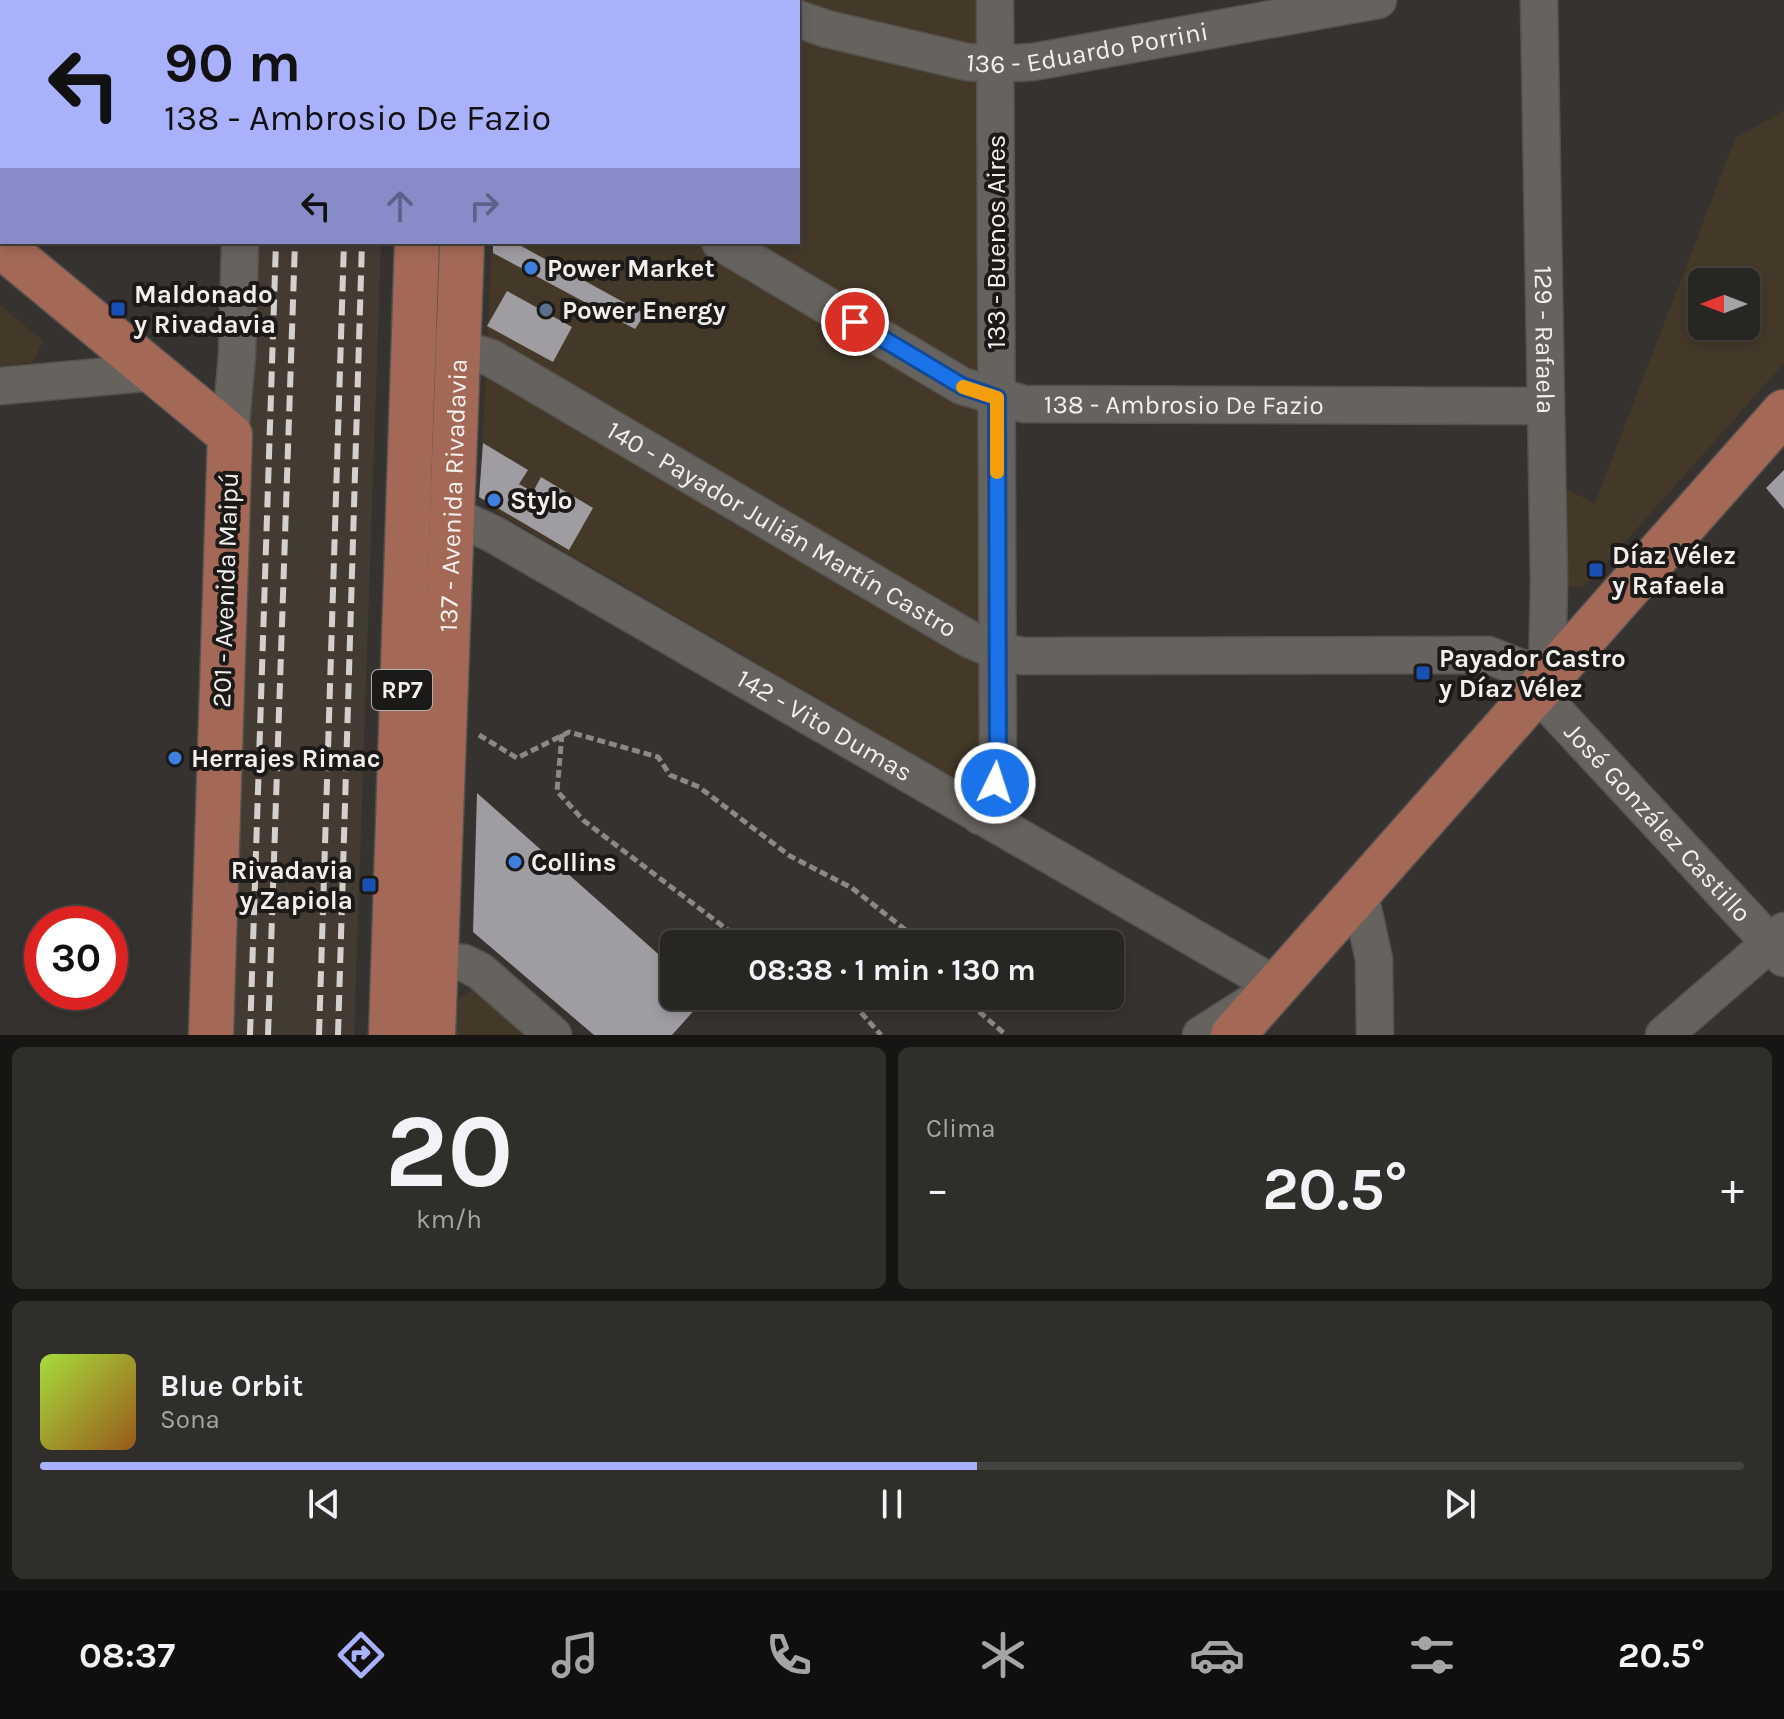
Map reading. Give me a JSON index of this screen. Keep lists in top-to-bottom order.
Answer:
{
  "streets": {
    "main road": ["137 - Avenida Rivadavia", "201 - Avenida Maipú", "RP7"],
    "street": [
      "136 - Eduardo Porrini",
      "133 - Buenos Aires",
      "129 - Rafaela",
      "138 - Ambrosio De Fazio",
      "140 - Payador Julián Martín Castro",
      "142 - Vito Dumas",
      "José González Castillo"
    ]
  },
  "crossings": [
    ["136 - Eduardo Porrini", "133 - Buenos Aires"],
    ["133 - Buenos Aires", "138 - Ambrosio De Fazio"],
    ["133 - Buenos Aires", "140 - Payador Julián Martín Castro"],
    ["133 - Buenos Aires", "142 - Vito Dumas"],
    ["129 - Rafaela", "138 - Ambrosio De Fazio"],
    ["129 - Rafaela", "140 - Payador Julián Martín Castro"],
    ["129 - Rafaela", "José González Castillo"],
    ["137 - Avenida Rivadavia", "140 - Payador Julián Martín Castro"],
    ["137 - Avenida Rivadavia", "142 - Vito Dumas"],
    ["140 - Payador Julián Martín Castro", "José González Castillo"]
  ],
  "places": {
    "other": [
      "Power Market",
      "Power Energy",
      "Stylo",
      "Herrajes Rimac",
      "Collins"
    ],
    "transit": [
      "Maldonado y Rivadavia",
      "Díaz Vélez y Rafaela",
      "Payador Castro y Díaz Vélez",
      "Rivadavia y Zapiola"
    ]
  },
  "north": "left",
  "page": {
    "turn": ["90 m", "138 - Ambrosio De Fazio"],
    "limit": "30",
    "trip": "08:38 · 1 min · 130 m",
    "tile": [
      ["20", "km/h"],
      "Clima"
    ],
    "heat": ["−", "20.5°", "+"],
    "song": ["Blue Orbit", "Sona"],
    "tabs": ["08:37", "20.5°"]
  }
}
